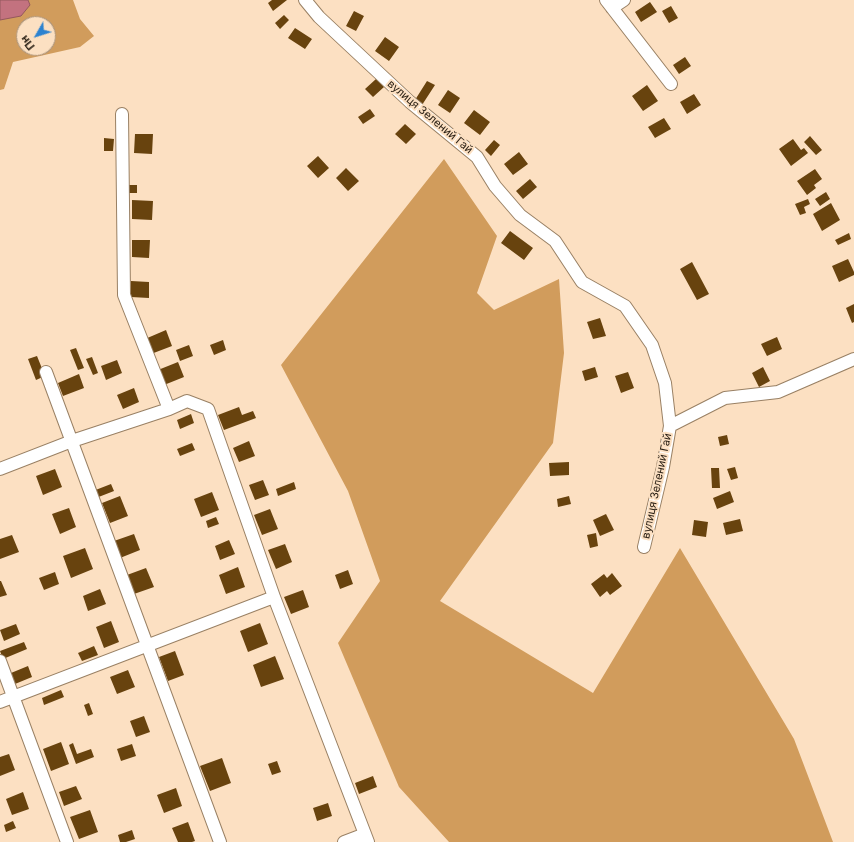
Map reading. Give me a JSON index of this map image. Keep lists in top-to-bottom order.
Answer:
{
  "streets": {
    "street": ["вулиця Зелений Гай"]
  },
  "north": "bottom left"
}
